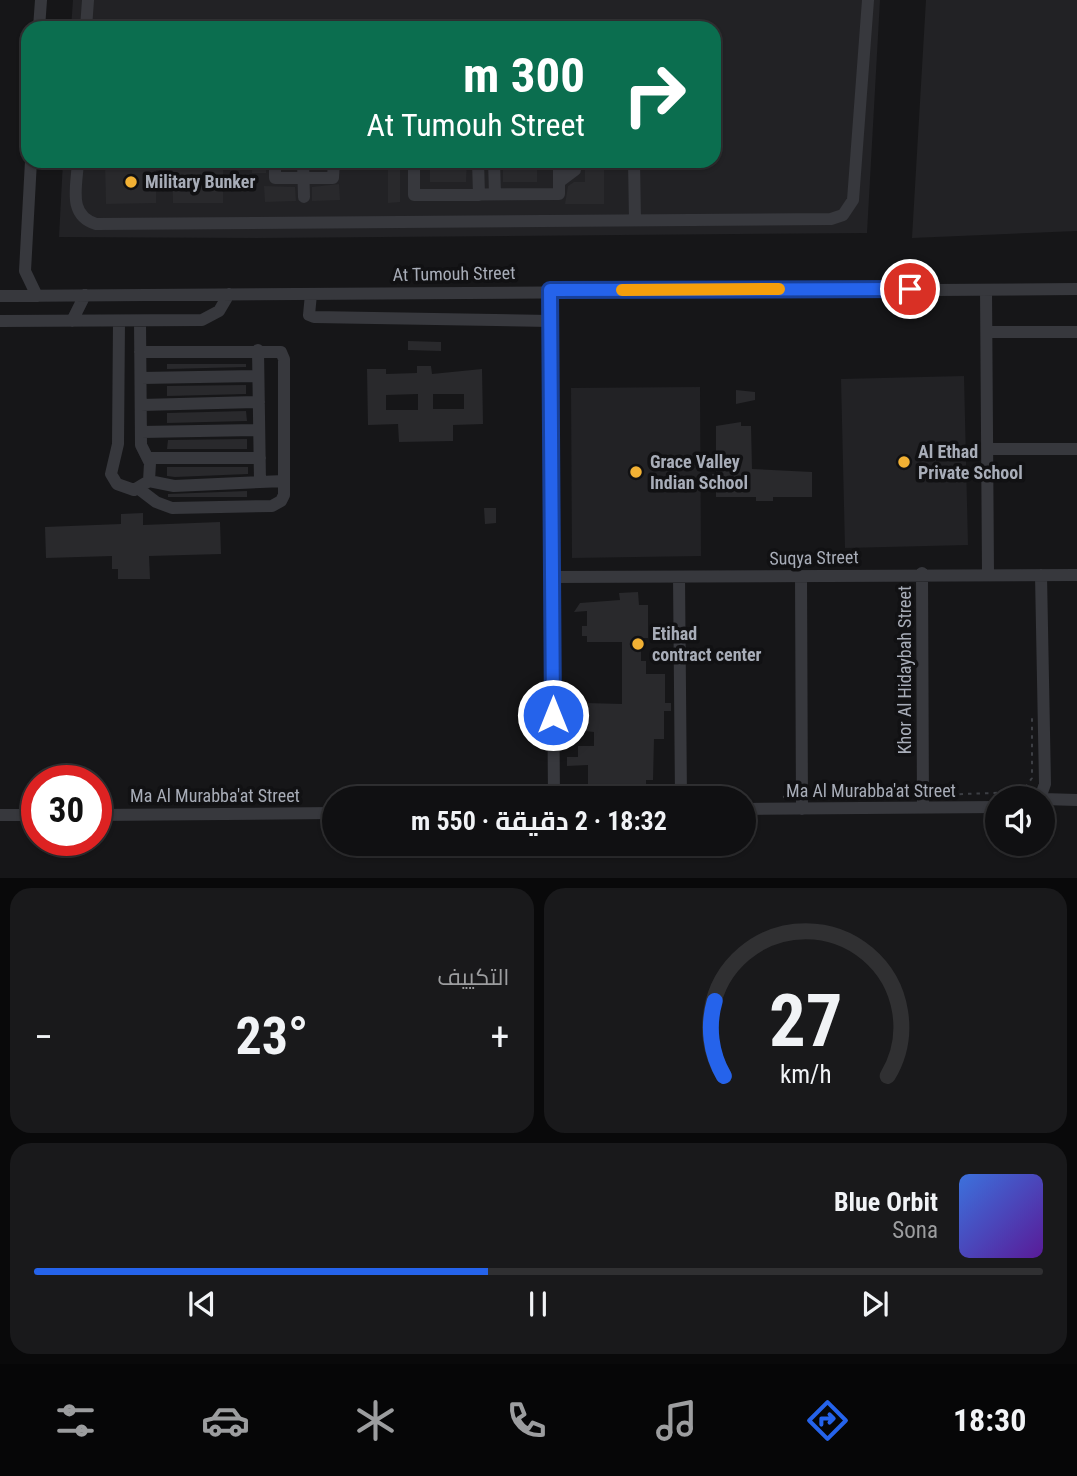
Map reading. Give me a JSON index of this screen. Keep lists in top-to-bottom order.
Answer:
{
  "streets": {
    "street": [
      "At Tumouh Street",
      "Suqya Street",
      "Khor Al Hidaybah Street",
      "Ma Al Murabba'at Street"
    ]
  },
  "crossings": [
    ["Suqya Street", "Khor Al Hidaybah Street"],
    ["Khor Al Hidaybah Street", "Ma Al Murabba'at Street"]
  ],
  "places": [
    "Military Bunker",
    "Al Ethad Private School",
    "Grace Valley Indian School",
    "Etihad contract center"
  ],
  "page": {
    "turn": ["300 m", "At Tumouh Street"],
    "limit": "30",
    "trip": "18:32 · 2 دقيقة · 550 m",
    "tile": "التكييف",
    "heat": ["−", "23°", "+"],
    "song": ["Blue Orbit", "Sona"],
    "tabs": "18:30",
    "gauge": ["27", "km/h"]
  }
}
